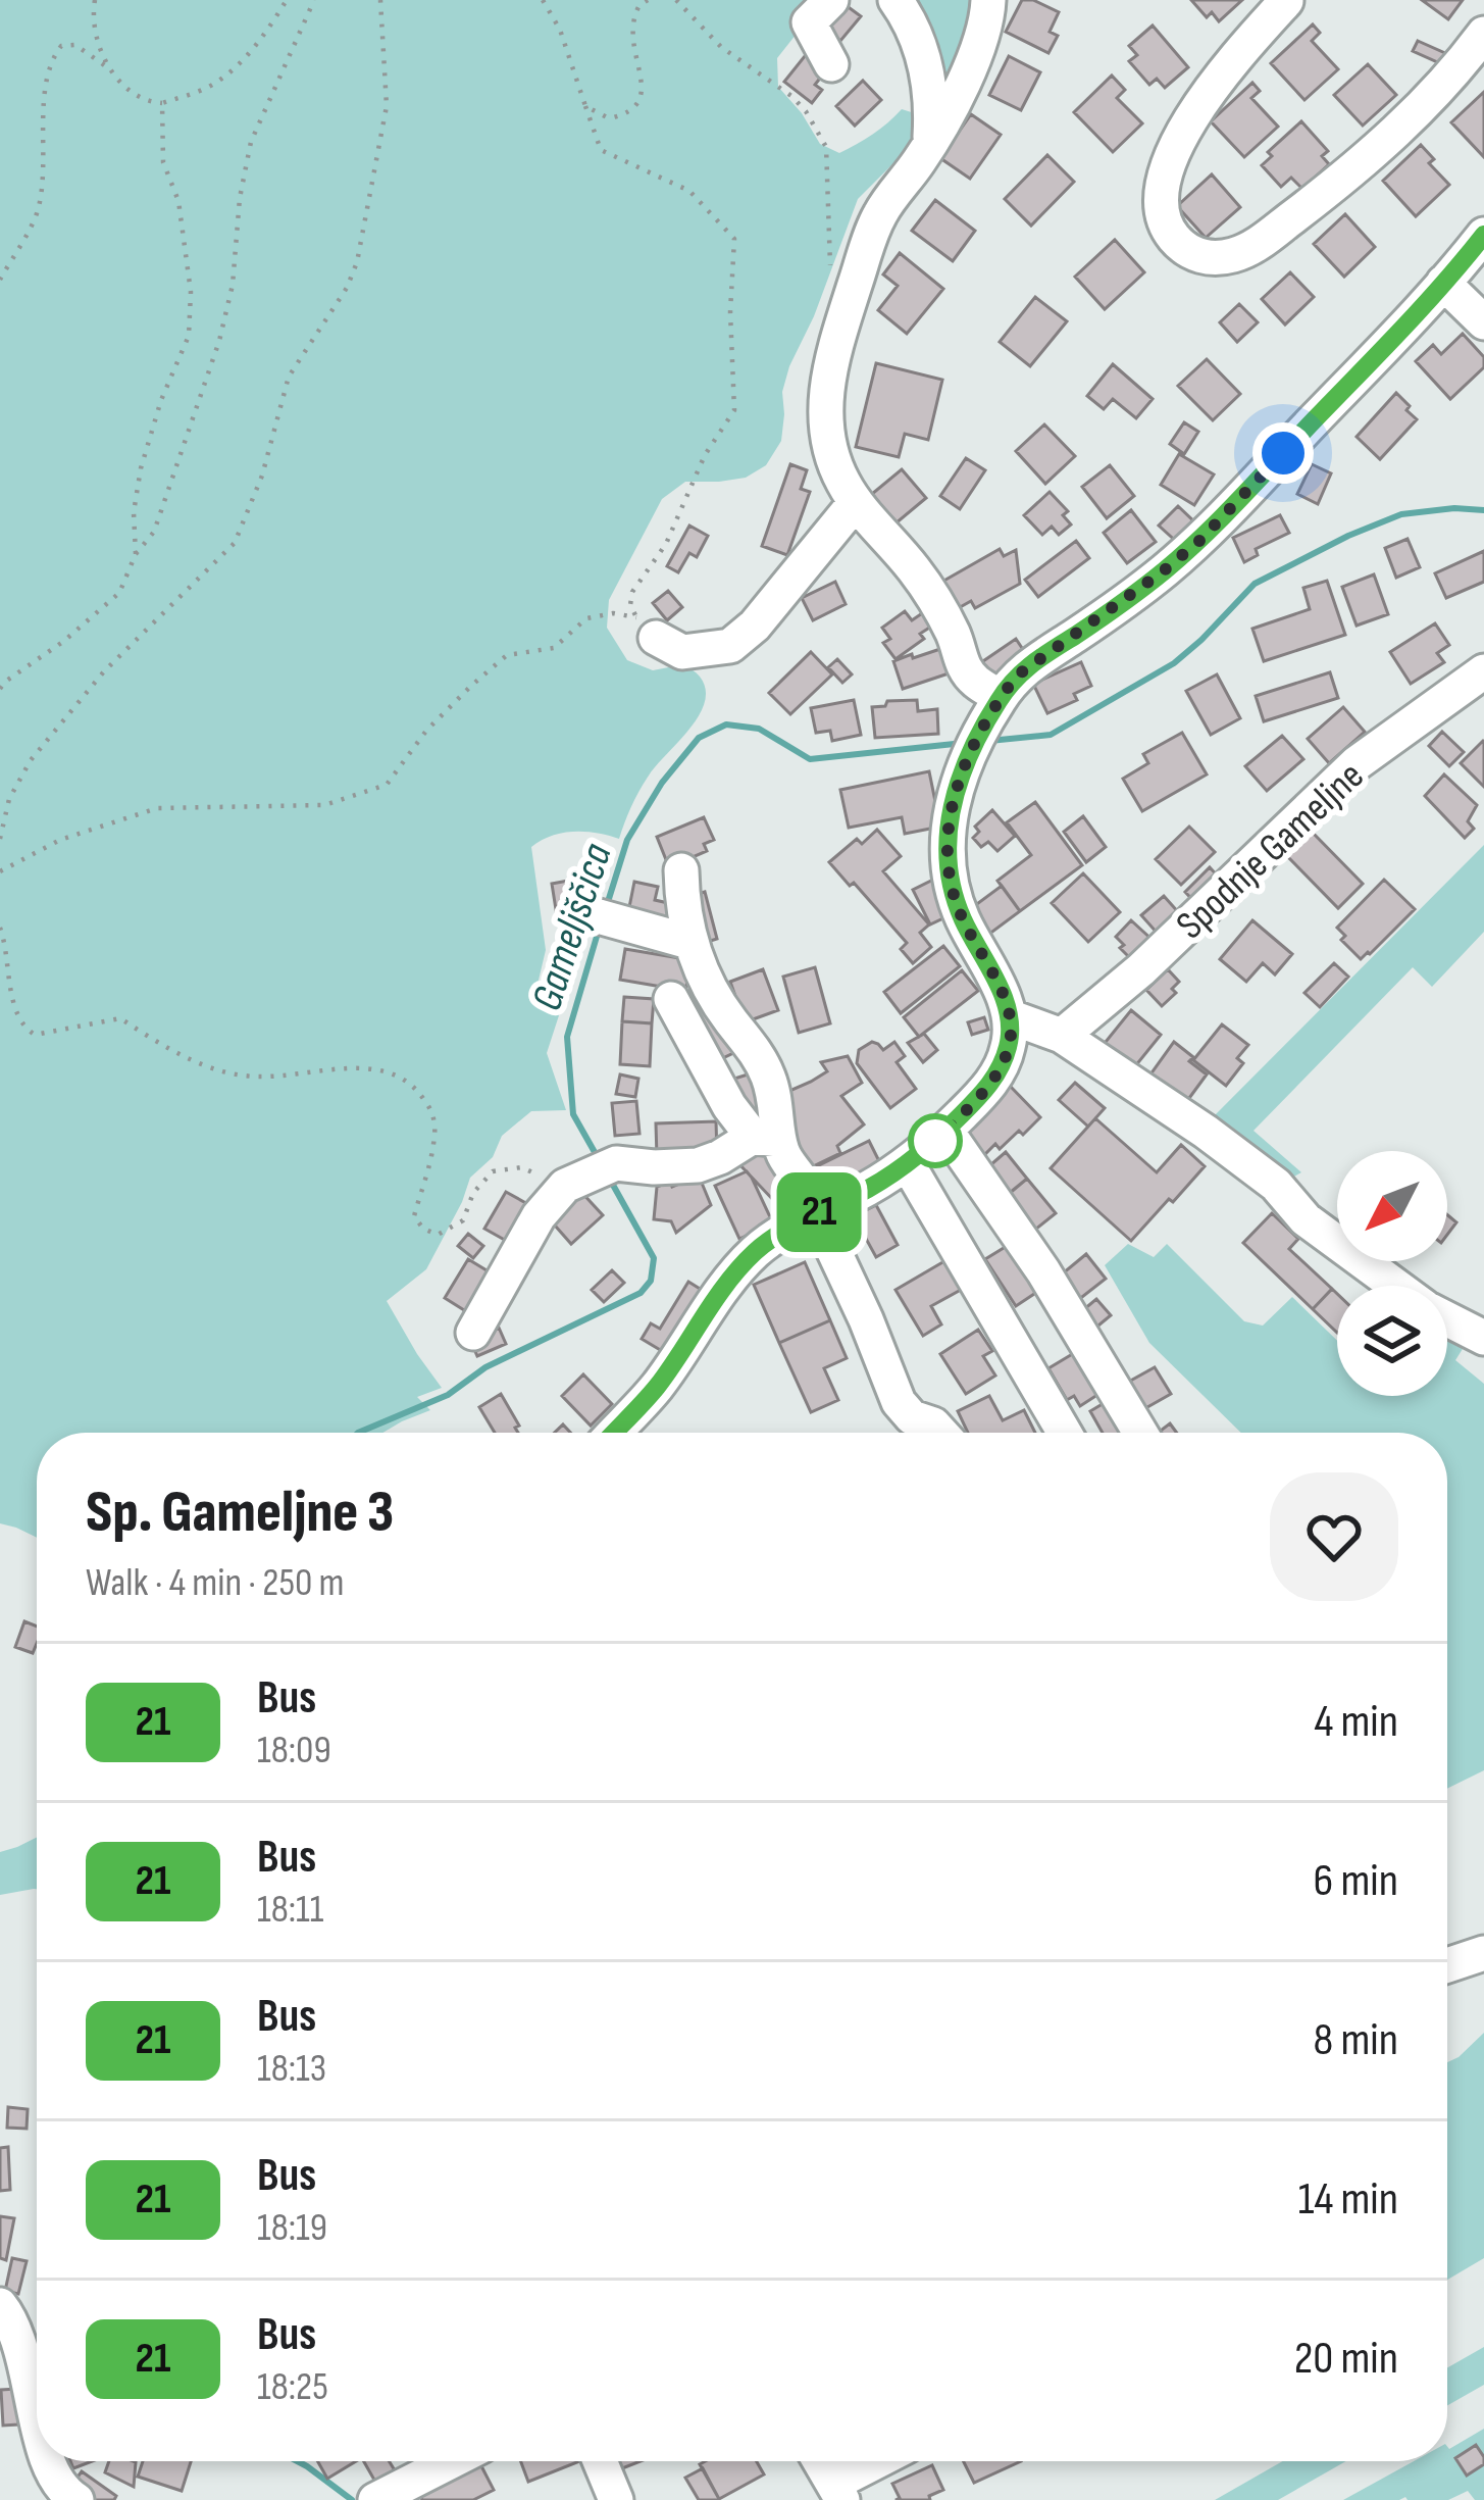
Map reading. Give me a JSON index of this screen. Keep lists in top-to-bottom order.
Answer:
{
  "streets": {
    "street": ["Spodnje Gameljne"]
  },
  "water": ["Gameljščica"],
  "lines": ["bus line 21"],
  "north": "bottom left",
  "page": {
    "on_map": "21",
    "heading": ["Sp. Gameljne 3", "Walk · 4 min · 250 m"],
    "list": [
      {
        "mark": "21",
        "name": "Bus",
        "note": "18:09",
        "value": "4 min"
      },
      {
        "mark": "21",
        "name": "Bus",
        "note": "18:11",
        "value": "6 min"
      },
      {
        "mark": "21",
        "name": "Bus",
        "note": "18:13",
        "value": "8 min"
      },
      {
        "mark": "21",
        "name": "Bus",
        "note": "18:19",
        "value": "14 min"
      },
      {
        "mark": "21",
        "name": "Bus",
        "note": "18:25",
        "value": "20 min"
      }
    ]
  }
}
